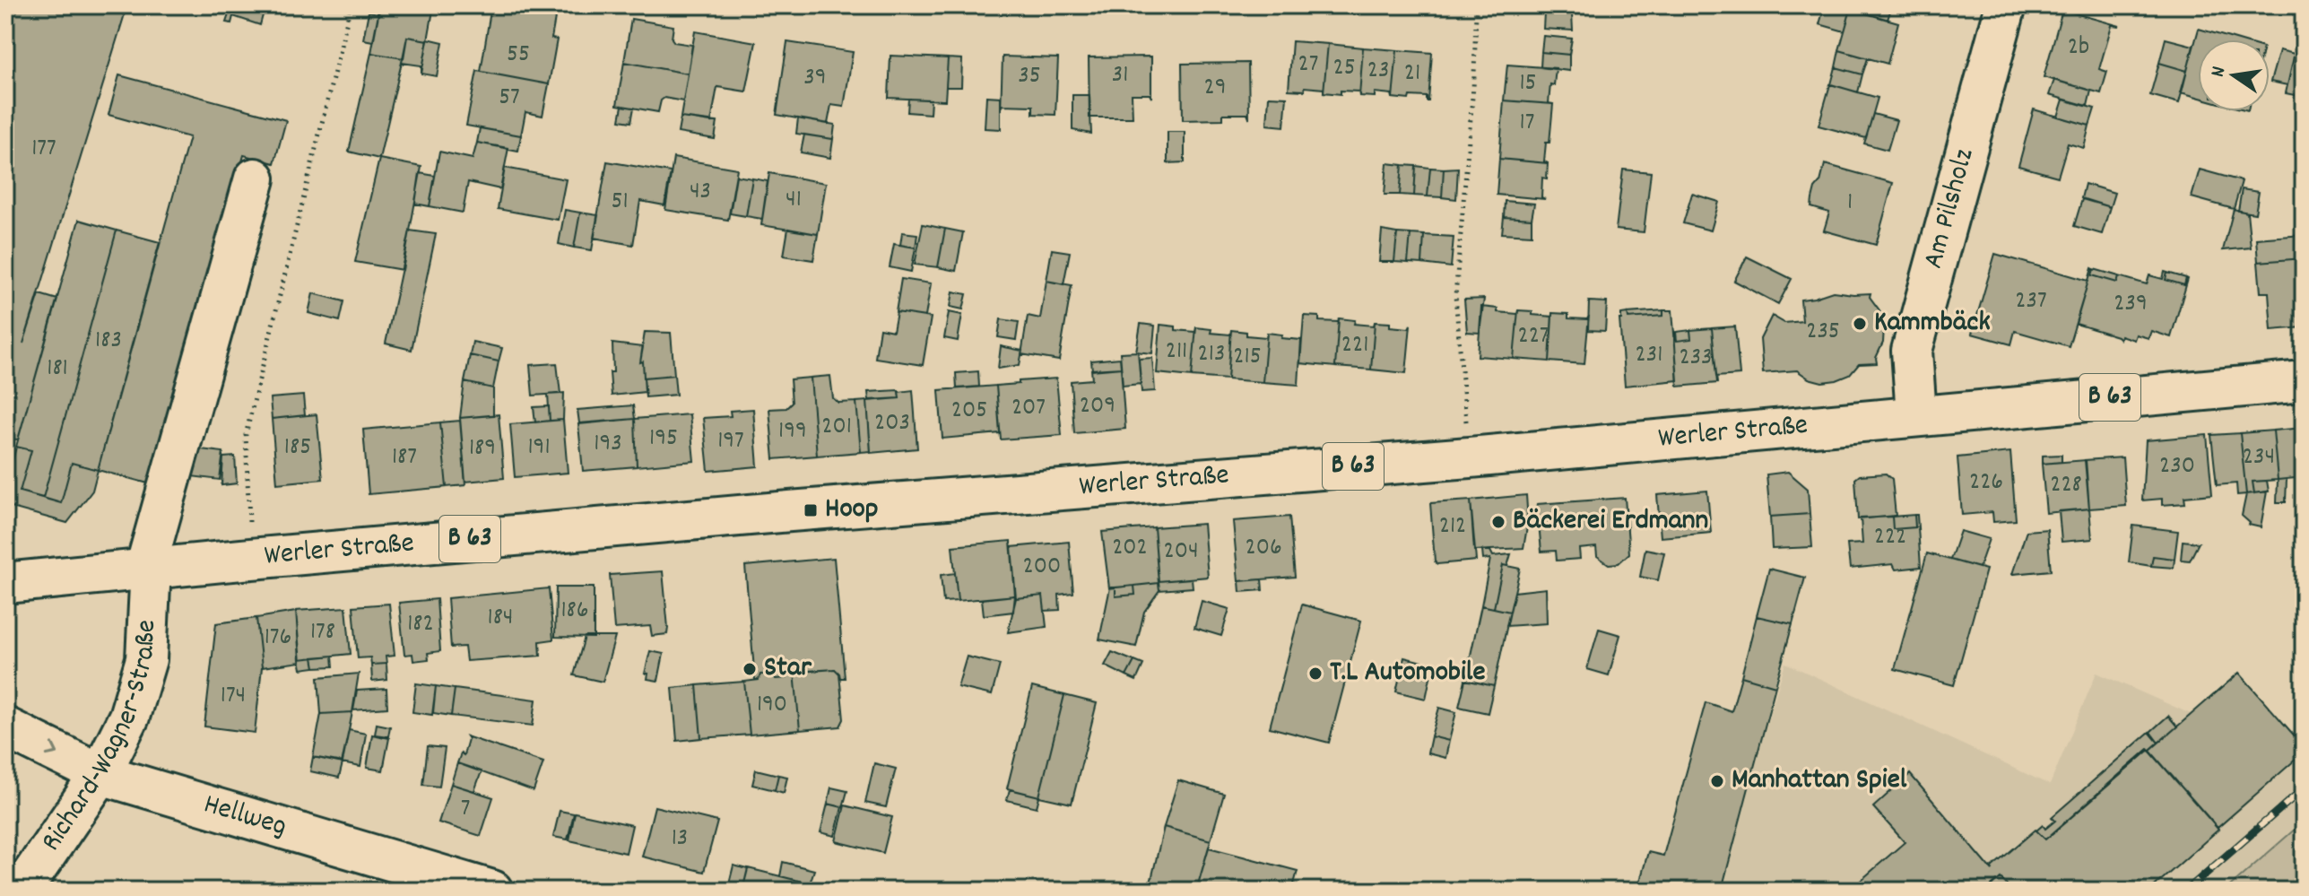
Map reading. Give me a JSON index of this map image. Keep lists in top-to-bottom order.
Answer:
{
  "streets": {
    "main road": [
      "Am Pilsholz",
      "B 63",
      "Werler Straße",
      "Richard-Wagner-Straße",
      "Hellweg"
    ]
  },
  "crossings": [
    ["Am Pilsholz", "Werler Straße"],
    ["Werler Straße", "Richard-Wagner-Straße"],
    ["Richard-Wagner-Straße", "Hellweg"]
  ],
  "places": {
    "other": [
      "Kammbäck",
      "Bäckerei Erdmann",
      "Star",
      "T.L Automobile",
      "Manhattan Spiel"
    ],
    "transit": ["Hoop"]
  },
  "house_numbers": [
    "2b",
    "55",
    "27",
    "25",
    "23",
    "21",
    "31",
    "35",
    "39",
    "15",
    "29",
    "57",
    "17",
    "177",
    "43",
    "41",
    "51",
    "1",
    "237",
    "239",
    "235",
    "227",
    "183",
    "221",
    "211",
    "213",
    "231",
    "215",
    "233",
    "181",
    "209",
    "207",
    "205",
    "203",
    "201",
    "199",
    "195",
    "197",
    "193",
    "185",
    "191",
    "189",
    "187",
    "234",
    "230",
    "226",
    "228",
    "212",
    "222",
    "202",
    "206",
    "204",
    "200",
    "186",
    "184",
    "182",
    "178",
    "176",
    "174",
    "190",
    "7",
    "13"
  ],
  "north": "left"
}
